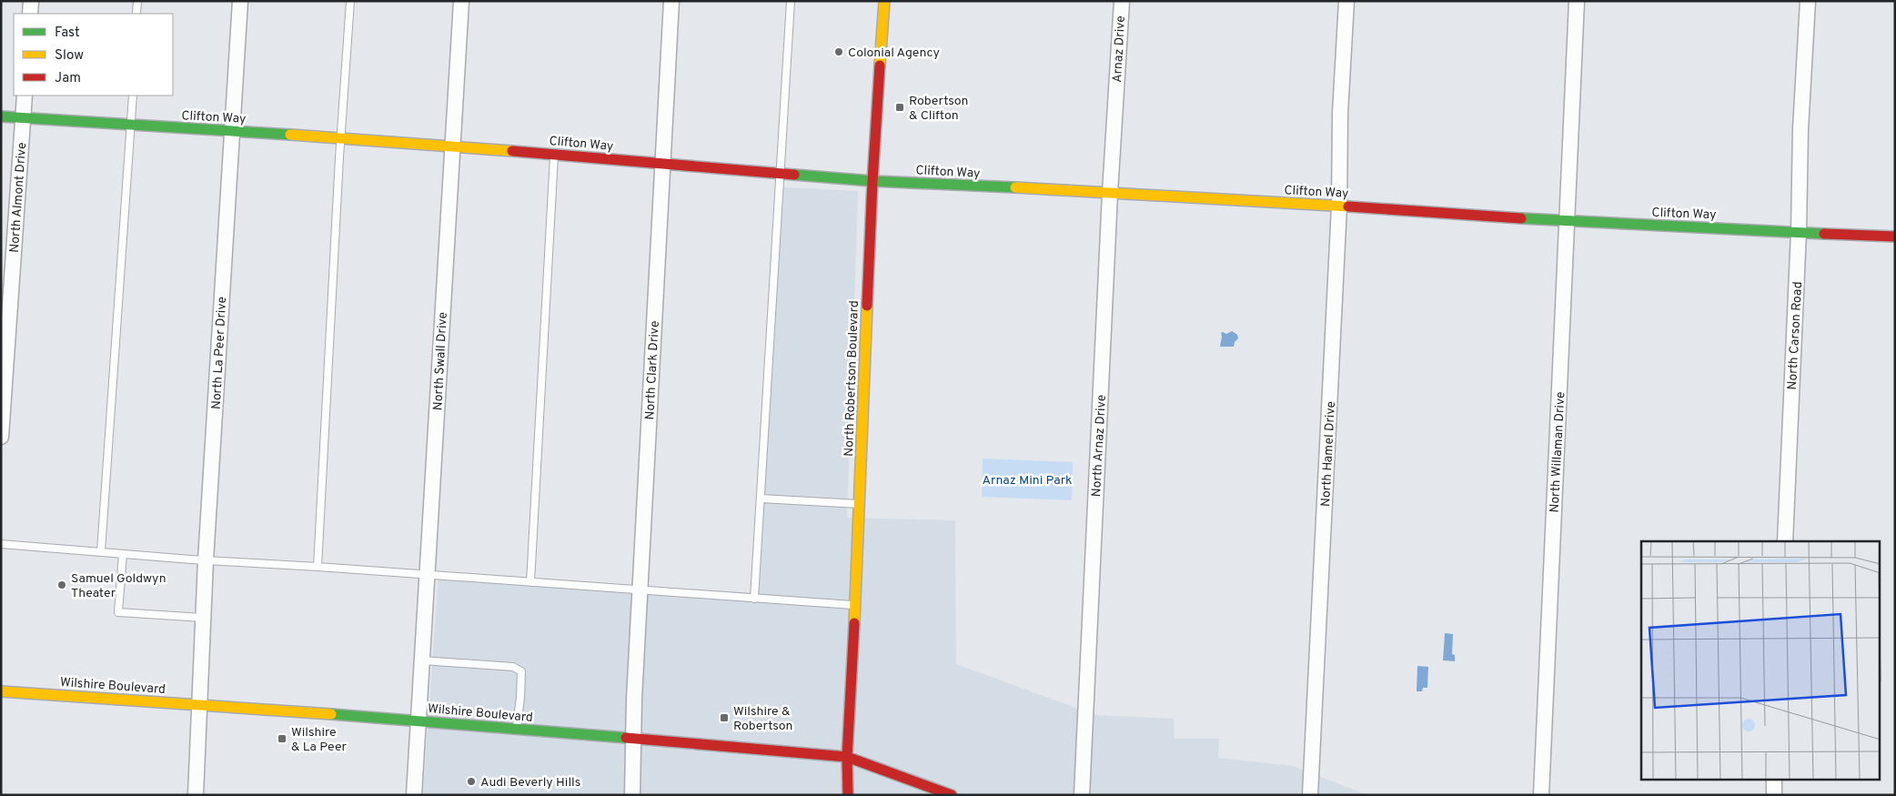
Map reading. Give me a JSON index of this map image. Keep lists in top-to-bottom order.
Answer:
{
  "streets": {
    "street": [
      "Arnaz Drive",
      "Clifton Way",
      "North Almont Drive",
      "North Carson Road",
      "North La Peer Drive",
      "North Swall Drive",
      "North Clark Drive",
      "North Robertson Boulevard",
      "North Arnaz Drive",
      "North Willaman Drive",
      "North Hamel Drive",
      "Wilshire Boulevard"
    ]
  },
  "crossings": [
    ["Arnaz Drive", "North Arnaz Drive"],
    ["Clifton Way", "North Almont Drive"],
    ["Clifton Way", "North Carson Road"],
    ["Clifton Way", "North La Peer Drive"],
    ["Clifton Way", "North Swall Drive"],
    ["Clifton Way", "North Clark Drive"],
    ["Clifton Way", "North Robertson Boulevard"],
    ["Clifton Way", "North Arnaz Drive"],
    ["Clifton Way", "North Willaman Drive"],
    ["Clifton Way", "North Hamel Drive"],
    ["North La Peer Drive", "Wilshire Boulevard"],
    ["North Swall Drive", "Wilshire Boulevard"],
    ["North Clark Drive", "Wilshire Boulevard"],
    ["North Robertson Boulevard", "Wilshire Boulevard"]
  ],
  "parks": ["Arnaz Mini Park"],
  "places": {
    "other": ["Colonial Agency", "Samuel Goldwyn Theater", "Audi Beverly Hills"],
    "transit": ["Robertson & Clifton", "Wilshire & Robertson", "Wilshire & La Peer"]
  },
  "legend": ["Fast", "Slow", "Jam"]
}
